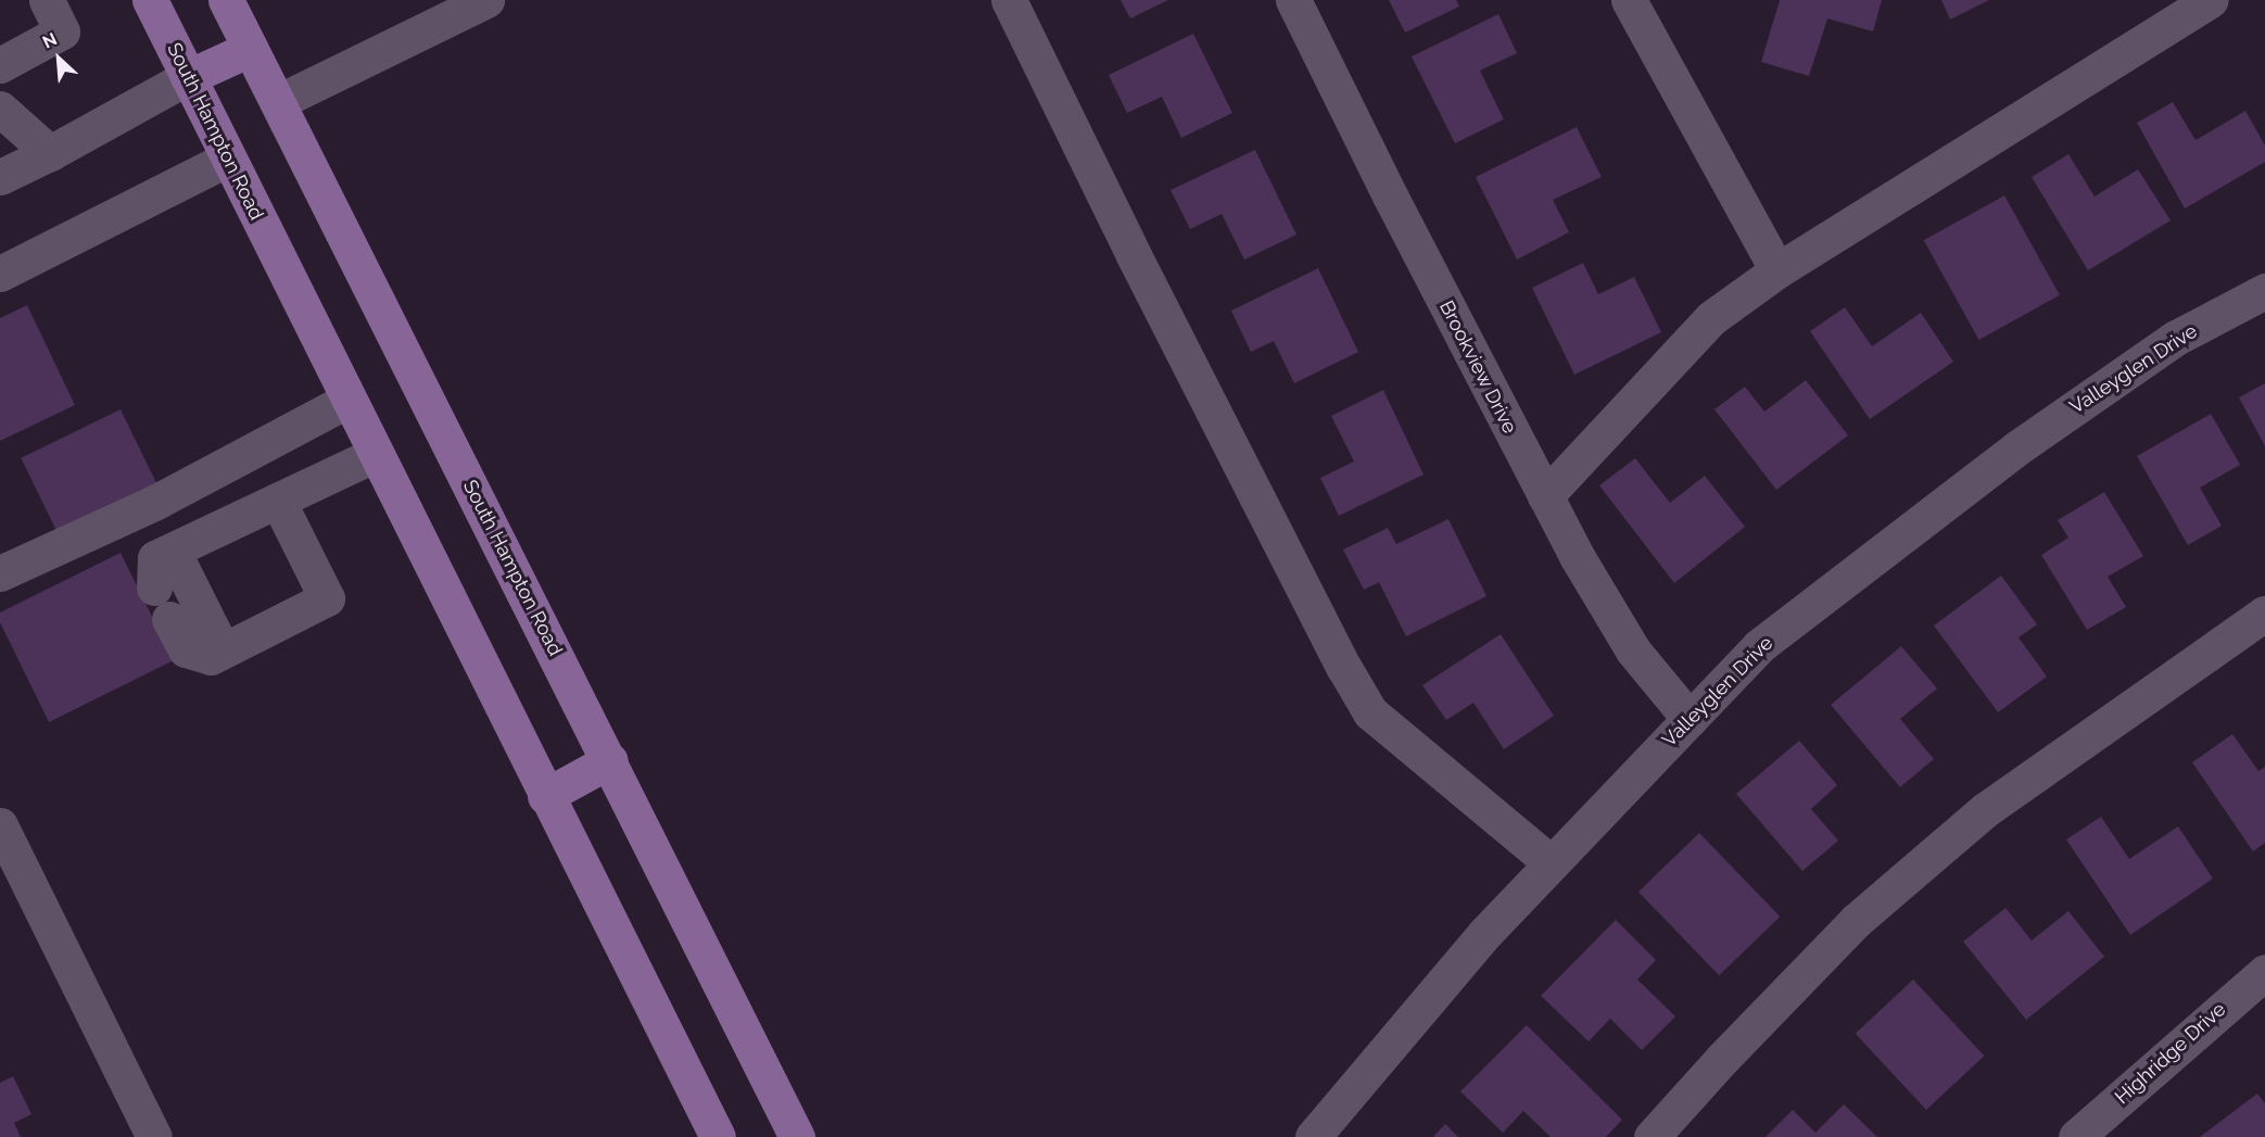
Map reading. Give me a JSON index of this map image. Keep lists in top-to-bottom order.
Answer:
{
  "streets": {
    "main road": ["South Hampton Road"],
    "street": ["Brookview Drive", "Valleyglen Drive", "Highridge Drive"]
  },
  "crossings": [
    ["Brookview Drive", "Valleyglen Drive"]
  ],
  "north": "top left"
}
